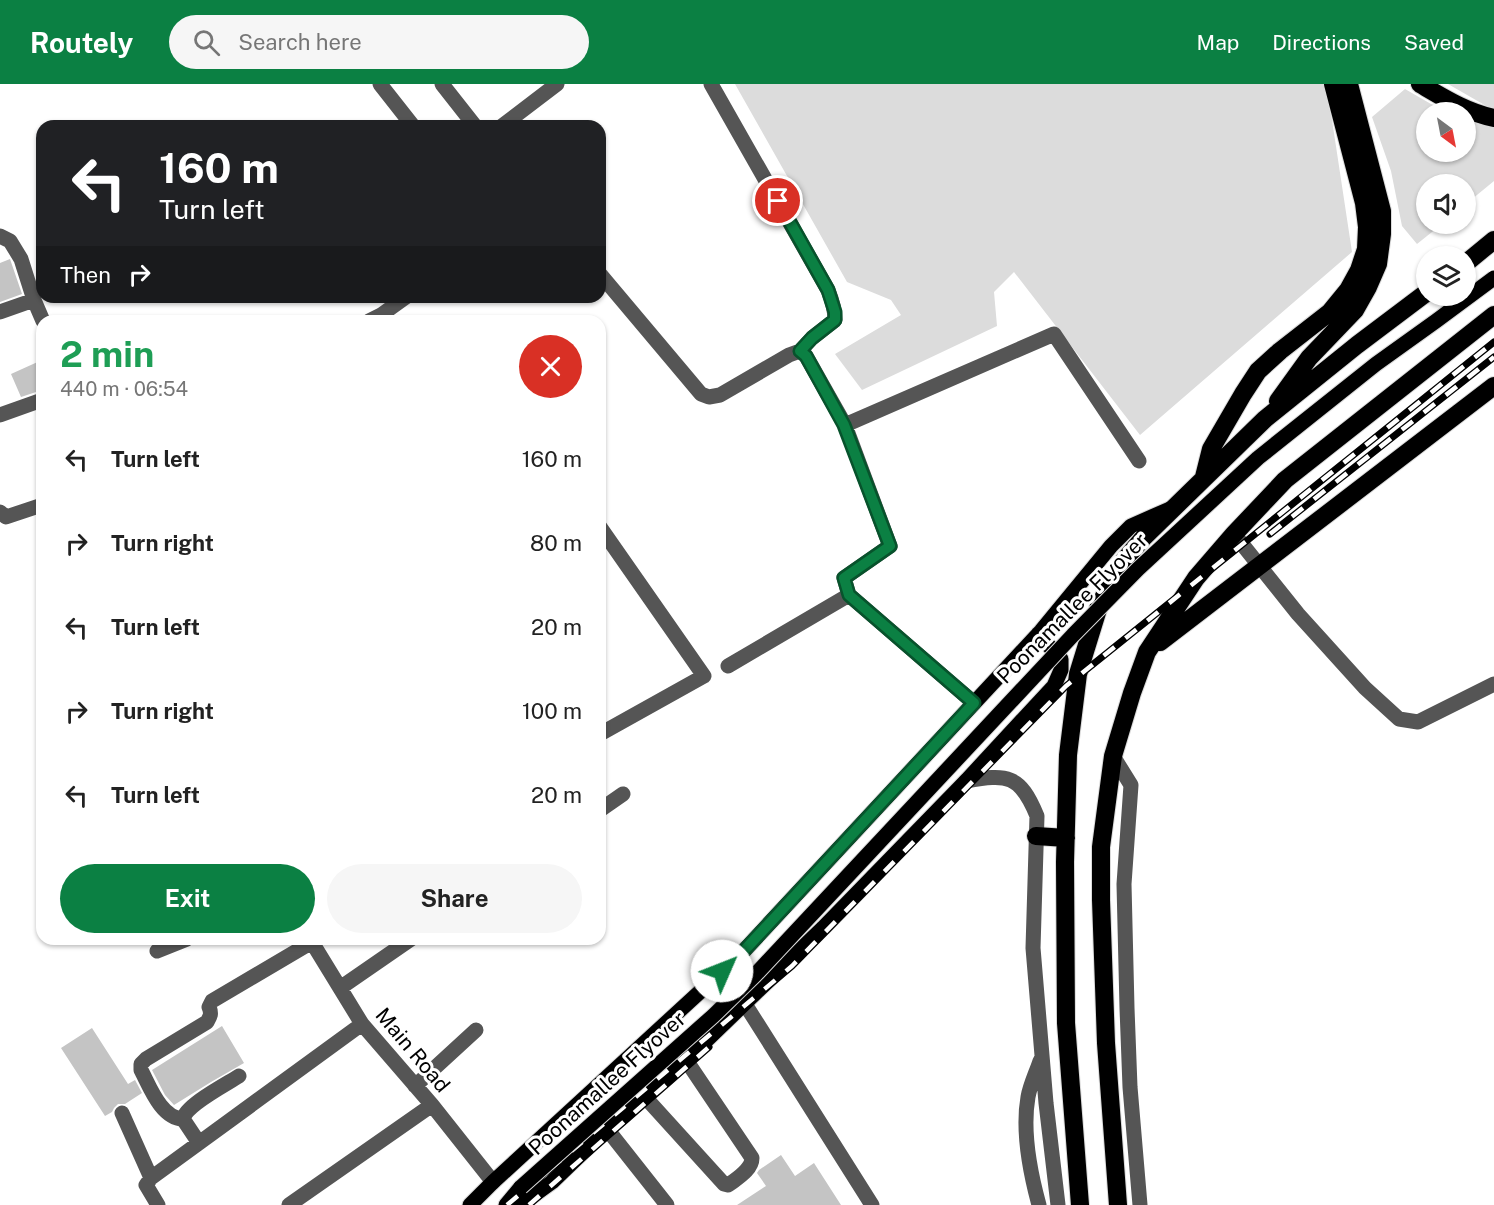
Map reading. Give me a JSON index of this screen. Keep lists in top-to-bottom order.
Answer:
{
  "streets": {
    "main road": ["Poonamallee Flyover"],
    "street": ["Main Road"]
  },
  "north": "bottom right",
  "page": {
    "header": "Routely",
    "search": "Search here",
    "nav": ["Map", "Directions", "Saved"],
    "turn": ["160 m", "Turn left"],
    "then": "Then",
    "heading": ["2 min", "440 m · 06:54"],
    "list": [
      {
        "name": "Turn left",
        "value": "160 m"
      },
      {
        "name": "Turn right",
        "value": "80 m"
      },
      {
        "name": "Turn left",
        "value": "20 m"
      },
      {
        "name": "Turn right",
        "value": "100 m"
      },
      {
        "name": "Turn left",
        "value": "20 m"
      }
    ],
    "buttons": ["Exit", "Share"]
  }
}
